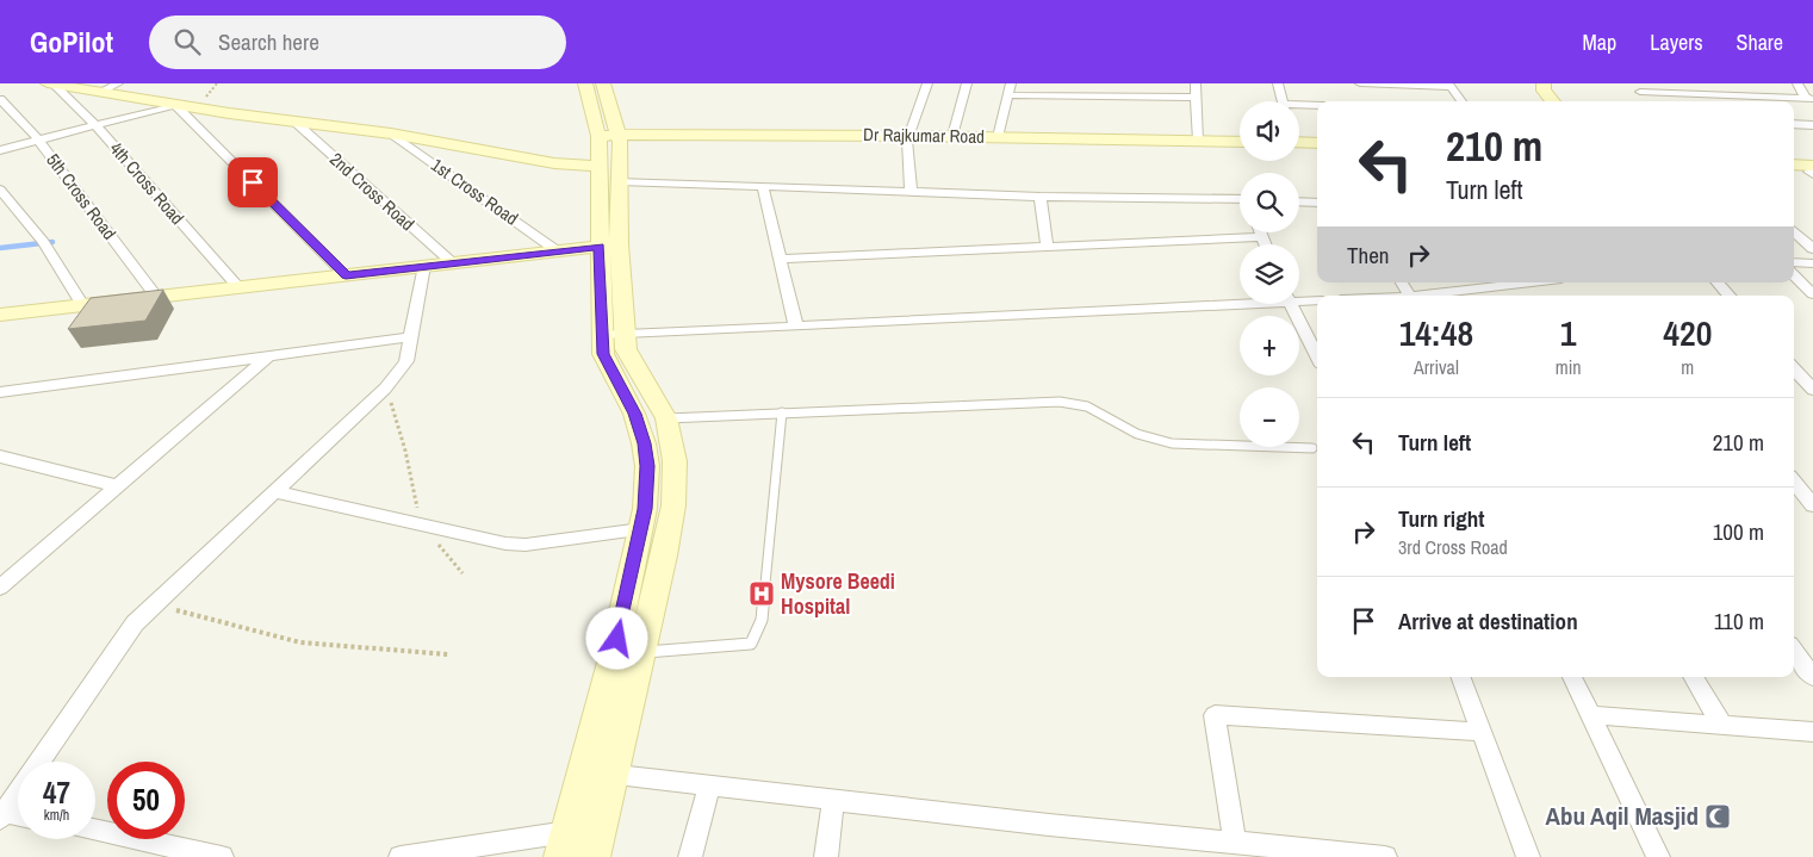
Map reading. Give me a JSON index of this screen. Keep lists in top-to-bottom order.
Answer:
{
  "streets": {
    "main road": ["Dr Rajkumar Road"],
    "street": [
      "4th Cross Road",
      "2nd Cross Road",
      "1st Cross Road",
      "5th Cross Road"
    ]
  },
  "crossings": [
    ["Dr Rajkumar Road", "4th Cross Road"],
    ["Dr Rajkumar Road", "2nd Cross Road"],
    ["Dr Rajkumar Road", "1st Cross Road"]
  ],
  "places": {
    "hospital": ["Mysore Beedi Hospital"],
    "mosque": ["Abu Aqil Masjid"]
  },
  "page": {
    "header": "GoPilot",
    "search": "Search here",
    "nav": ["Map", "Layers", "Share"],
    "map_buttons": ["+", "−"],
    "turn": ["210 m", "Turn left"],
    "then": "Then",
    "eta": [
      "14:48",
      "Arrival",
      "1",
      "min",
      "420",
      "m"
    ],
    "list": [
      {
        "name": "Turn left",
        "value": "210 m"
      },
      {
        "name": "Turn right",
        "note": "3rd Cross Road",
        "value": "100 m"
      },
      {
        "name": "Arrive at destination",
        "value": "110 m"
      }
    ],
    "speed": "47 km/h",
    "limit": "50"
  }
}
